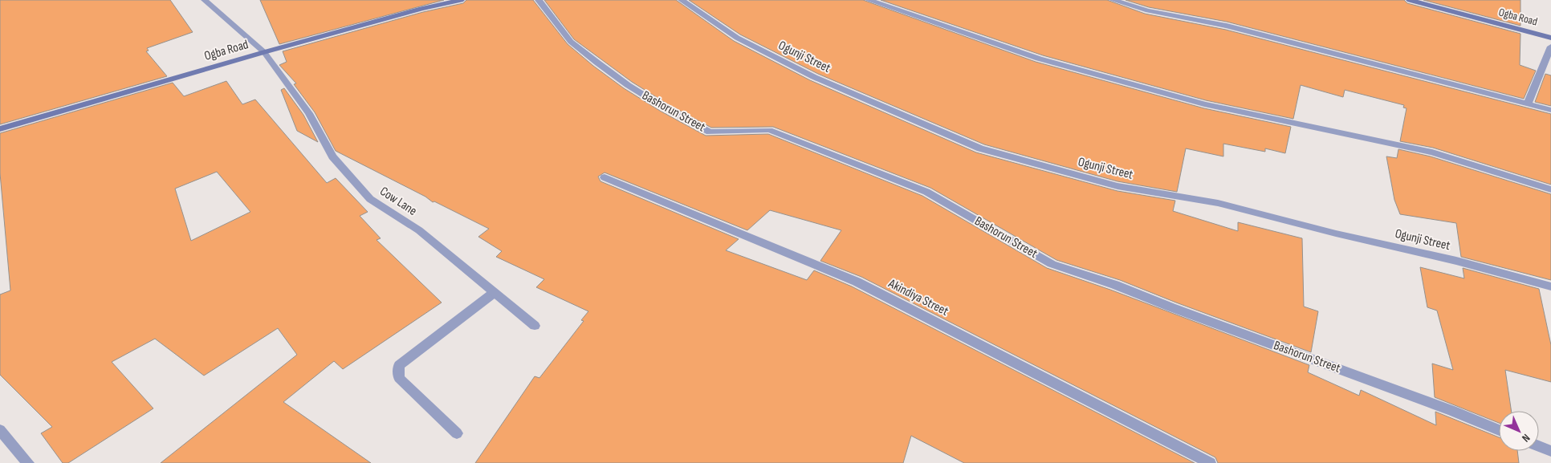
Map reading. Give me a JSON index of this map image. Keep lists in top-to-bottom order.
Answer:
{
  "streets": {
    "main road": ["Ogba Road"],
    "street": [
      "Ogunji Street",
      "Bashorun Street",
      "Cow Lane",
      "Akindiya Street"
    ]
  },
  "crossings": [
    ["Ogba Road", "Cow Lane"]
  ],
  "north": "bottom right"
}
